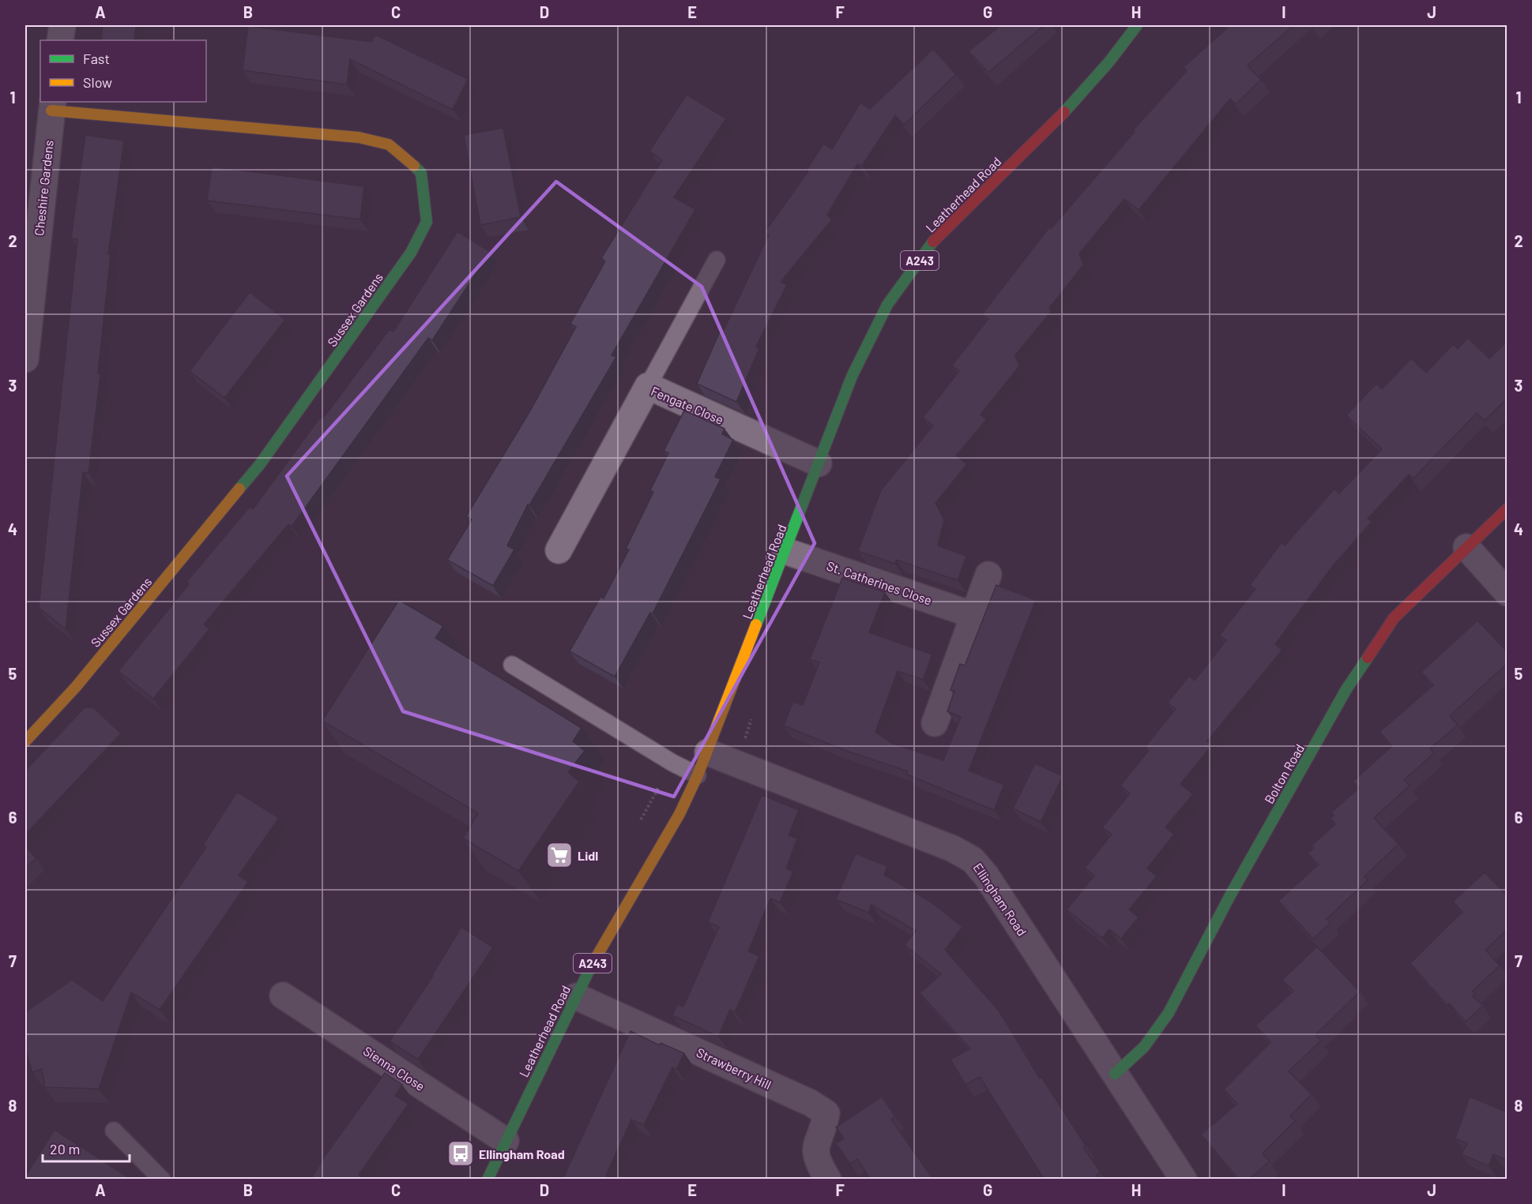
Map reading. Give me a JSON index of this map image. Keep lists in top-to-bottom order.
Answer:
{
  "streets": {
    "main road": [
      "Leatherhead Road",
      "A243",
      "Sussex Gardens",
      "Bolton Road"
    ],
    "street": [
      "Cheshire Gardens",
      "Fengate Close",
      "St. Catherines Close",
      "Ellingham Road",
      "Sienna Close",
      "Strawberry Hill"
    ]
  },
  "crossings": [
    ["Cheshire Gardens", "Sussex Gardens"],
    ["Leatherhead Road", "Fengate Close"],
    ["Leatherhead Road", "St. Catherines Close"],
    ["Leatherhead Road", "Ellingham Road"],
    ["Leatherhead Road", "Sienna Close"],
    ["Leatherhead Road", "Strawberry Hill"],
    ["Bolton Road", "Ellingham Road"]
  ],
  "places": {
    "supermarket": ["Lidl"],
    "bus stop": ["Ellingham Road"]
  },
  "legend": ["Fast", "Slow"],
  "scale_bar": "20 m",
  "grid": {
    "columns": [
      "A",
      "B",
      "C",
      "D",
      "E",
      "F",
      "G",
      "H",
      "I",
      "J"
    ],
    "rows": [
      "1",
      "2",
      "3",
      "4",
      "5",
      "6",
      "7",
      "8"
    ]
  }
}
